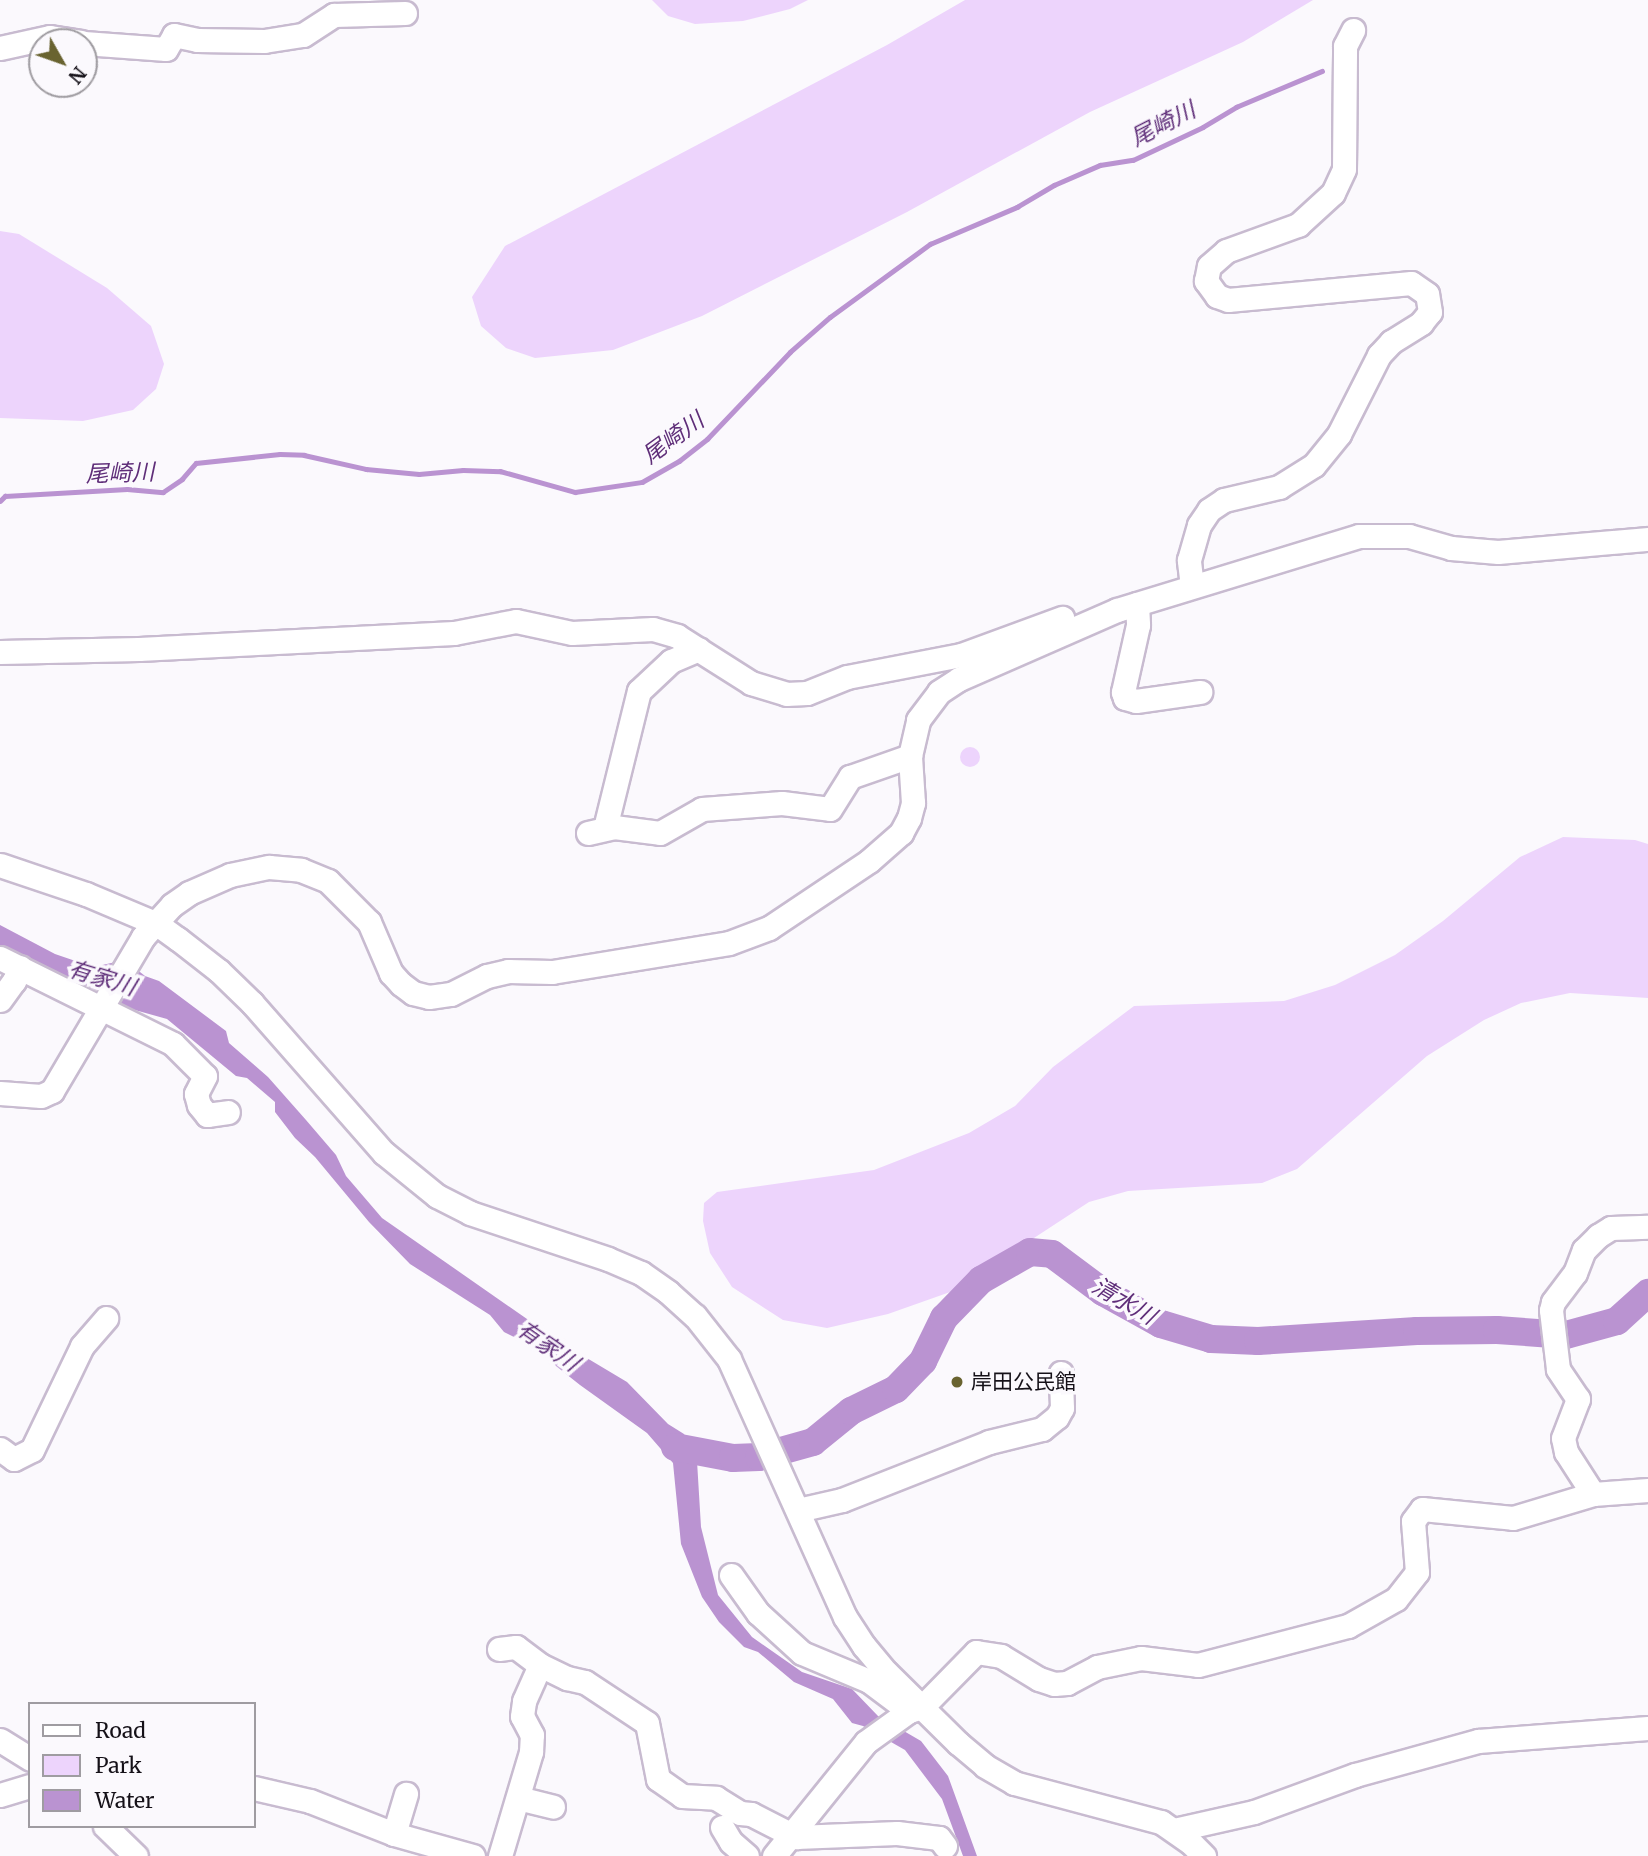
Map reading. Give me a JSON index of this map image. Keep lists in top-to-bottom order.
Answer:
{
  "water": ["尾崎川", "有家川", "清水川"],
  "places": ["岸田公民館"],
  "legend": ["Road", "Park", "Water"],
  "north": "bottom right"
}
